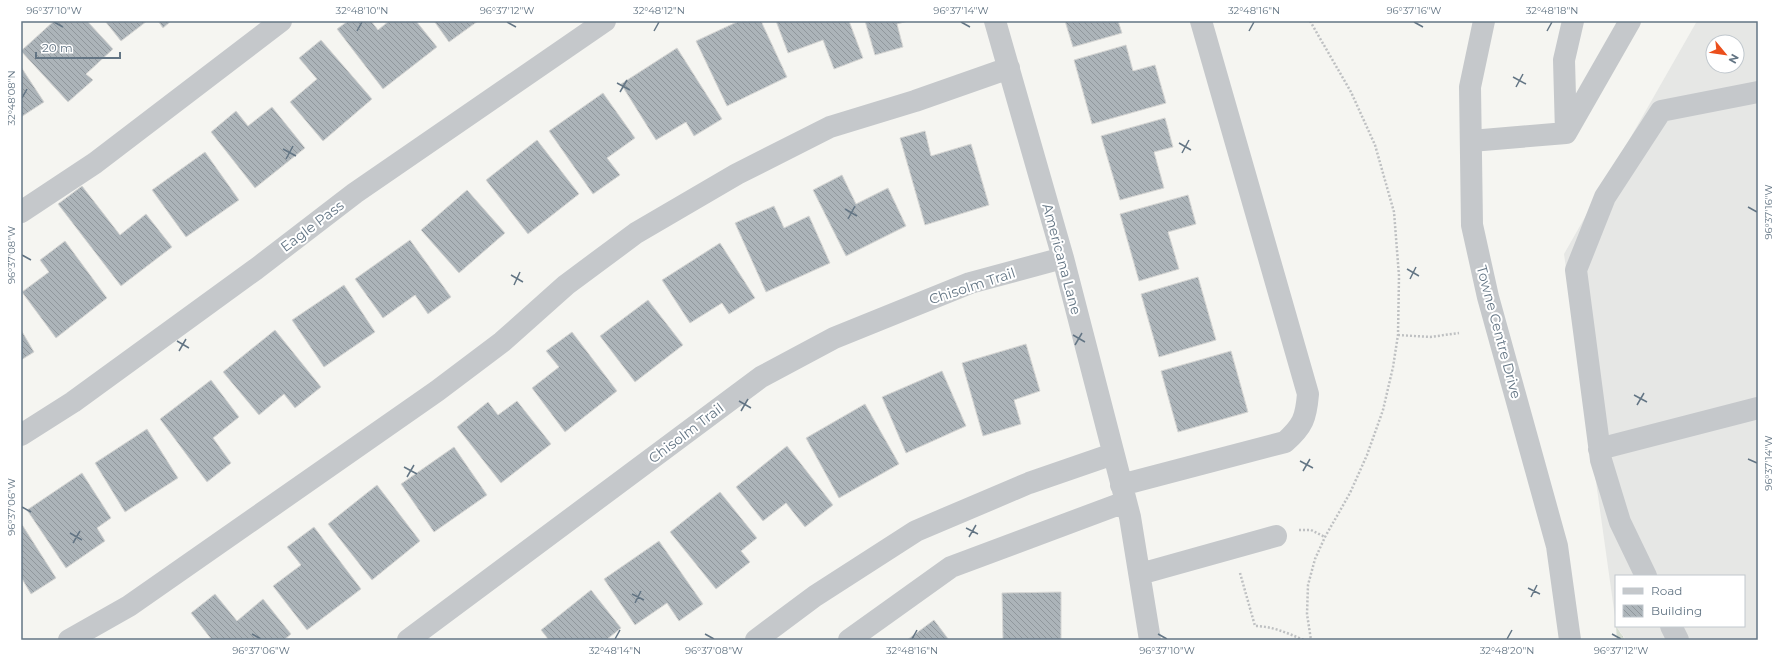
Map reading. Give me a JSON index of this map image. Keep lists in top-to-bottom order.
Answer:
{
  "streets": {
    "street": [
      "Eagle Pass",
      "Americana Lane",
      "Chisolm Trail",
      "Towne Centre Drive"
    ]
  },
  "crossings": [
    ["Americana Lane", "Chisolm Trail"]
  ],
  "legend": ["Road", "Building"],
  "scale_bar": "20 m",
  "north": "bottom right",
  "coordinates": [
    "96°37'10\"W",
    "32°48'10\"N",
    "96°37'12\"W",
    "32°48'12\"N",
    "96°37'14\"W",
    "32°48'16\"N",
    "96°37'16\"W",
    "32°48'18\"N",
    "32°48'08\"N",
    "96°37'08\"W",
    "96°37'06\"W",
    "32°48'14\"N",
    "32°48'20\"N"
  ]
}
